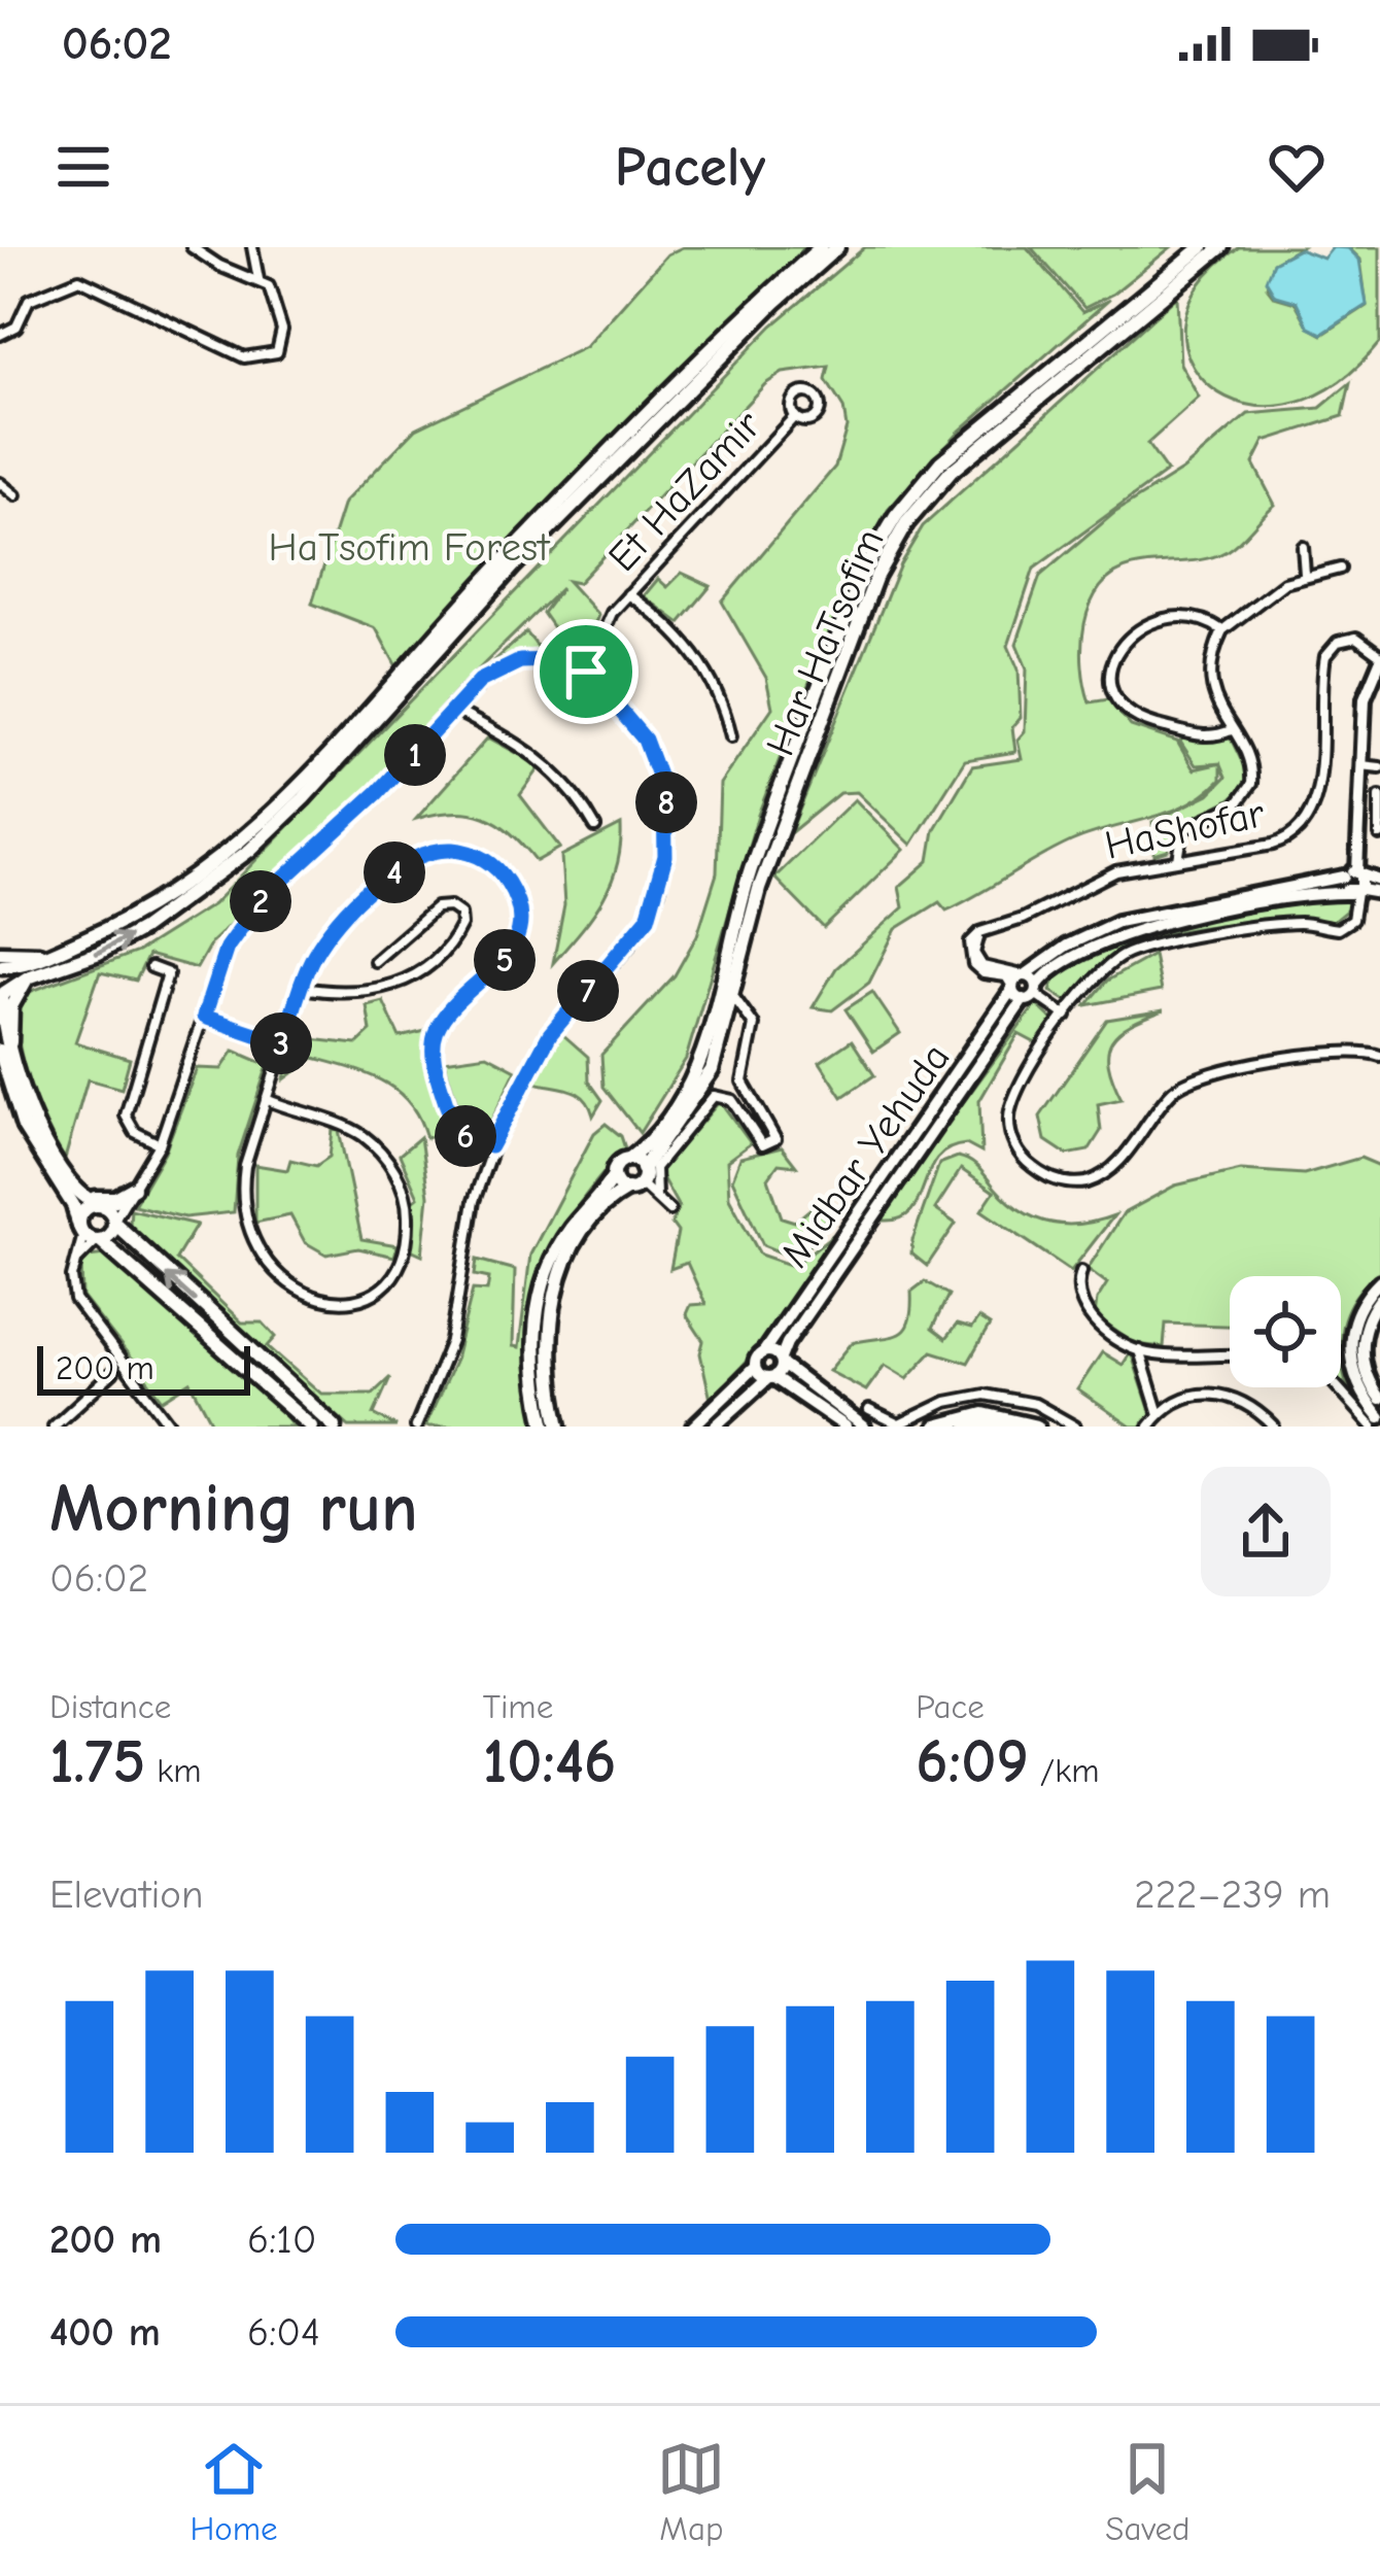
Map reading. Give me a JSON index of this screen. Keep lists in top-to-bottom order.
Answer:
{
  "streets": {
    "main road": ["Har HaTsofim"],
    "street": ["Et HaZamir", "HaShofar", "Midbar Yehuda"]
  },
  "parks": ["HaTsofim Forest"],
  "scale_bar": "200 m",
  "page": {
    "status": "06:02",
    "header": "Pacely",
    "pins": [
      "1",
      "8",
      "4",
      "2",
      "5",
      "7",
      "3",
      "6"
    ],
    "scale": "200 m",
    "heading": ["Morning run", "06:02"],
    "stats": [
      ["Distance", "1.75 km"],
      ["Time", "10:46"],
      ["Pace", "6:09 /km"]
    ],
    "chart": ["Elevation", "222–239 m"],
    "list": [
      {
        "name": "200 m",
        "note": "6:10"
      },
      {
        "name": "400 m",
        "note": "6:04"
      }
    ],
    "tabs": ["Home", "Map", "Saved"]
  }
}
